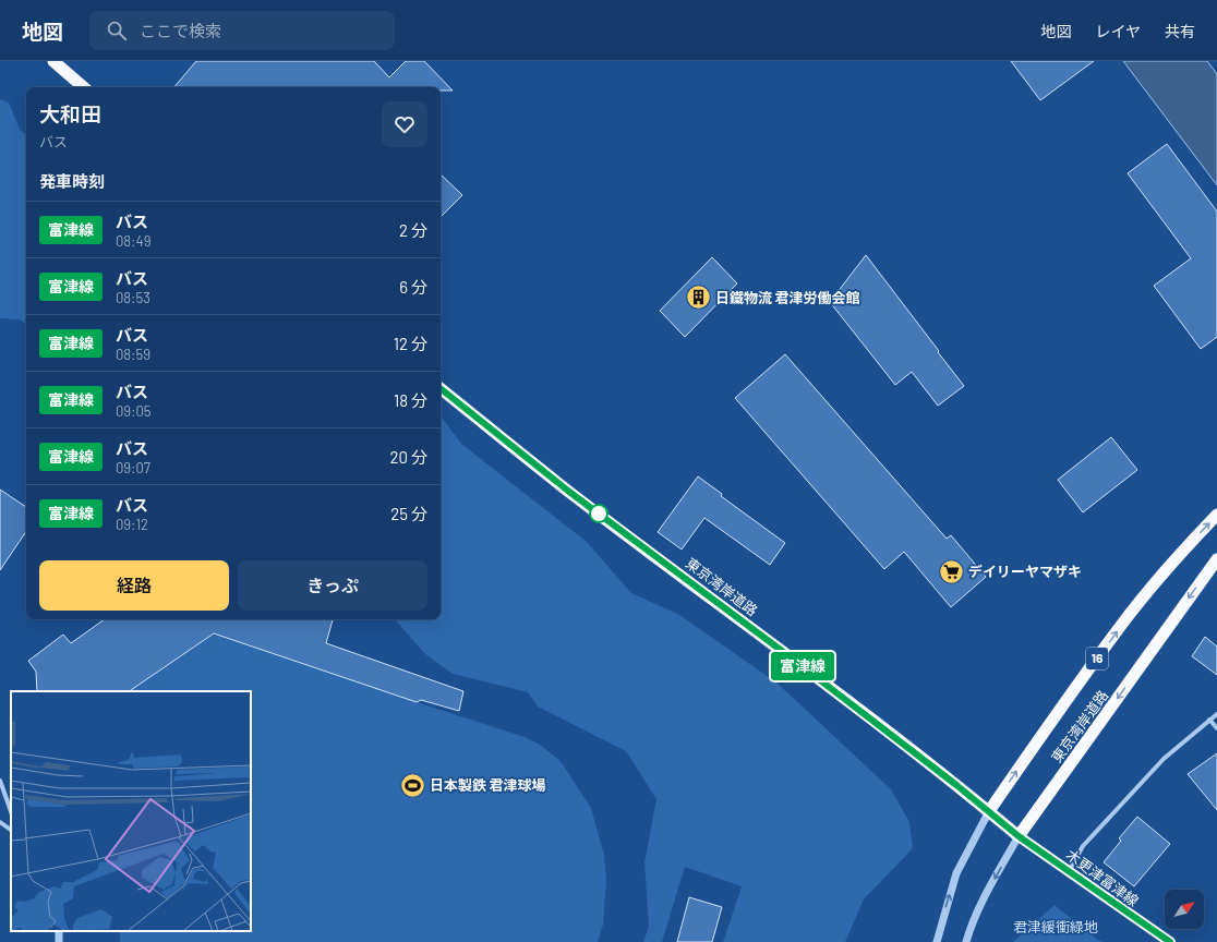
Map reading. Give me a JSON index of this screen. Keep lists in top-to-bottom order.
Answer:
{
  "streets": {
    "highway": ["東京湾岸道路", "16"],
    "main road": ["木更津富津線"]
  },
  "crossings": [
    ["東京湾岸道路", "木更津富津線"]
  ],
  "parks": ["君津緩衝緑地"],
  "places": {
    "building": ["日鐵物流 君津労働会館"],
    "supermarket": ["デイリーヤマザキ"],
    "sports": ["日本製鉄 君津球場"]
  },
  "lines": ["bus line 富津線"],
  "north": "top right",
  "page": {
    "header": "地図",
    "search": "ここで検索",
    "nav": ["地図", "レイヤ", "共有"],
    "on_map": "富津線",
    "heading": [
      ["大和田", "バス"],
      "発車時刻"
    ],
    "list": [
      {
        "mark": "富津線",
        "name": "バス",
        "note": "08:49",
        "value": "2 分"
      },
      {
        "mark": "富津線",
        "name": "バス",
        "note": "08:53",
        "value": "6 分"
      },
      {
        "mark": "富津線",
        "name": "バス",
        "note": "08:59",
        "value": "12 分"
      },
      {
        "mark": "富津線",
        "name": "バス",
        "note": "09:05",
        "value": "18 分"
      },
      {
        "mark": "富津線",
        "name": "バス",
        "note": "09:07",
        "value": "20 分"
      },
      {
        "mark": "富津線",
        "name": "バス",
        "note": "09:12",
        "value": "25 分"
      }
    ],
    "buttons": ["経路", "きっぷ"]
  }
}
